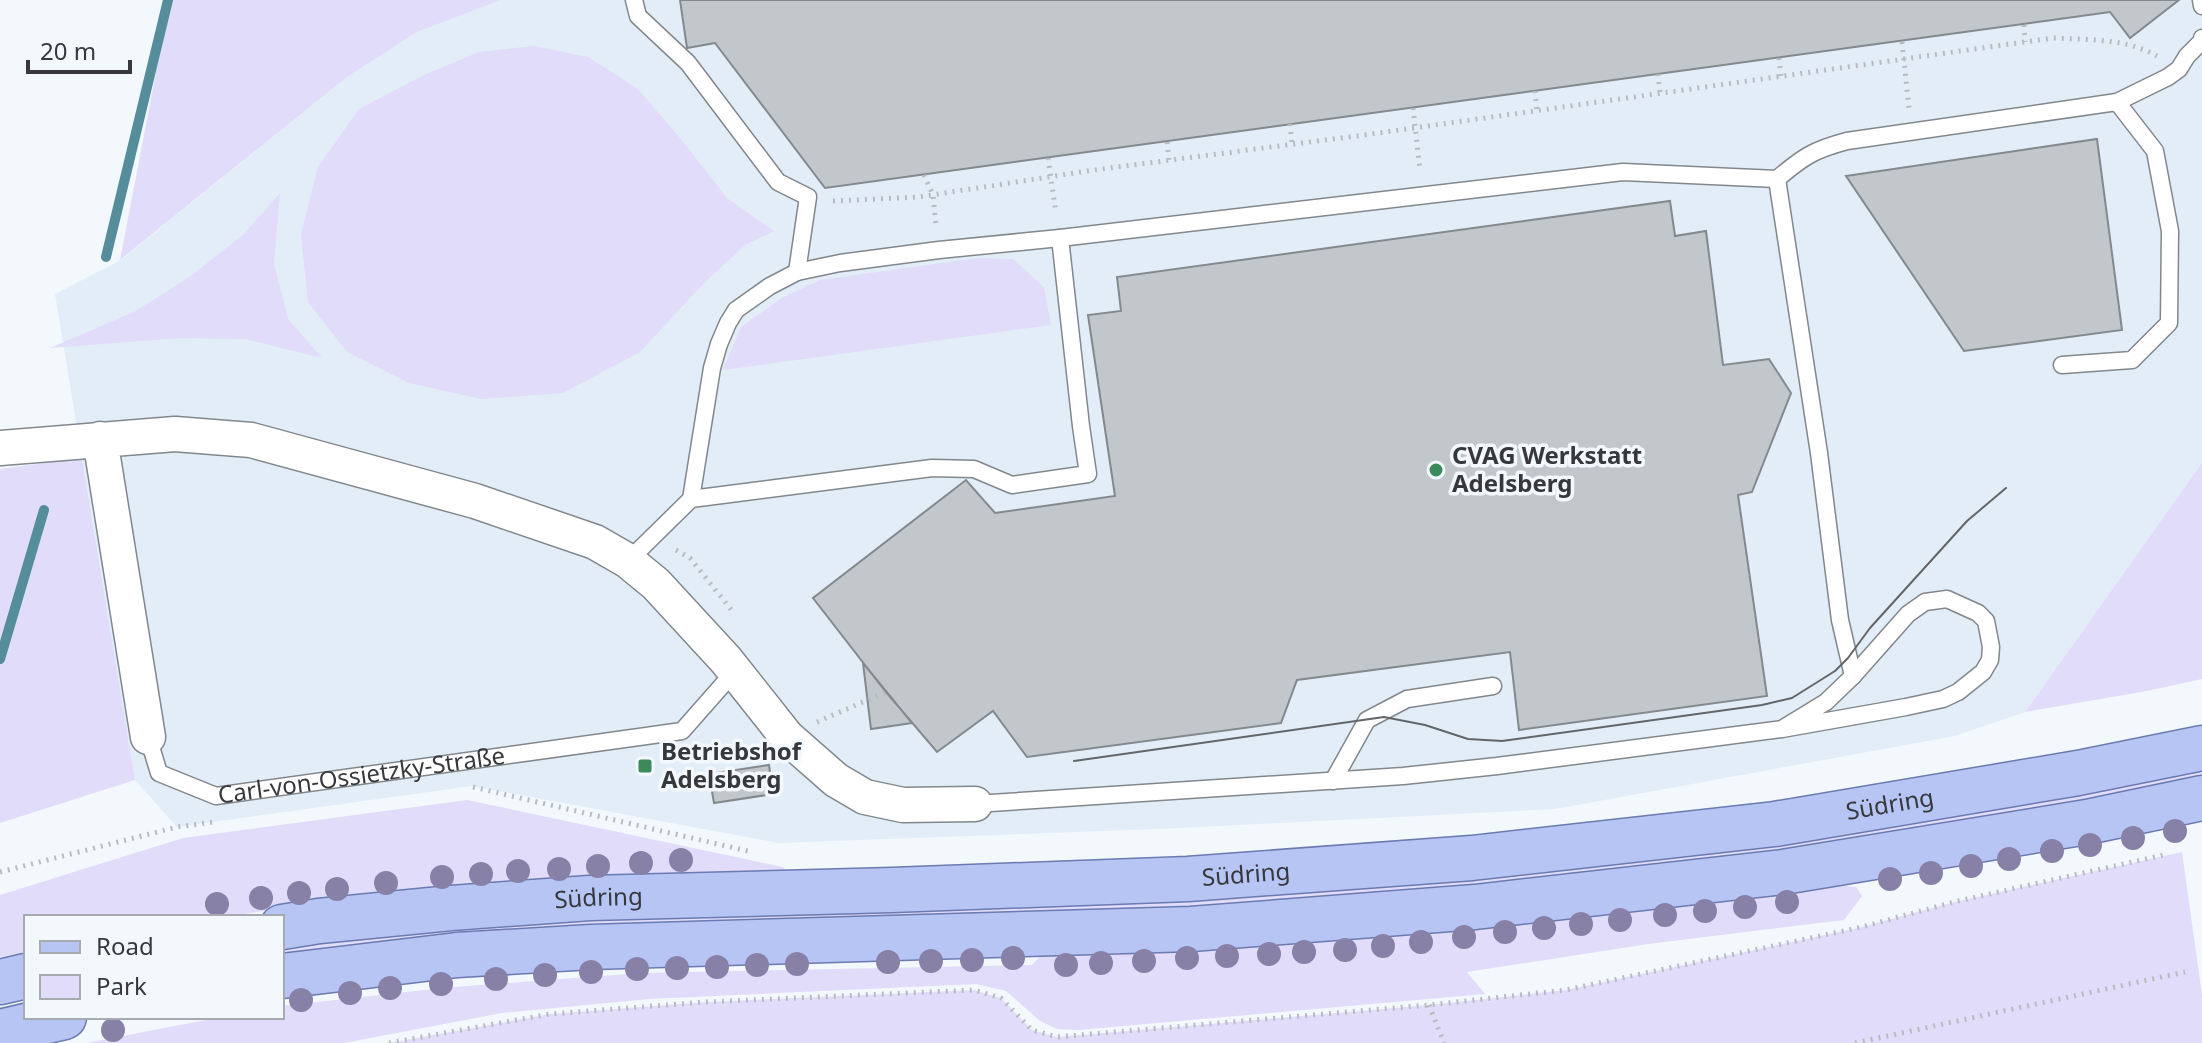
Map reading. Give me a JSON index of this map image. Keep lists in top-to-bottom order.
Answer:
{
  "streets": {
    "main road": ["Südring"],
    "street": ["Carl-von-Ossietzky-Straße"]
  },
  "places": {
    "other": ["CVAG Werkstatt Adelsberg"],
    "transit": ["Betriebshof Adelsberg"]
  },
  "legend": ["Road", "Park"],
  "scale_bar": "20 m"
}
